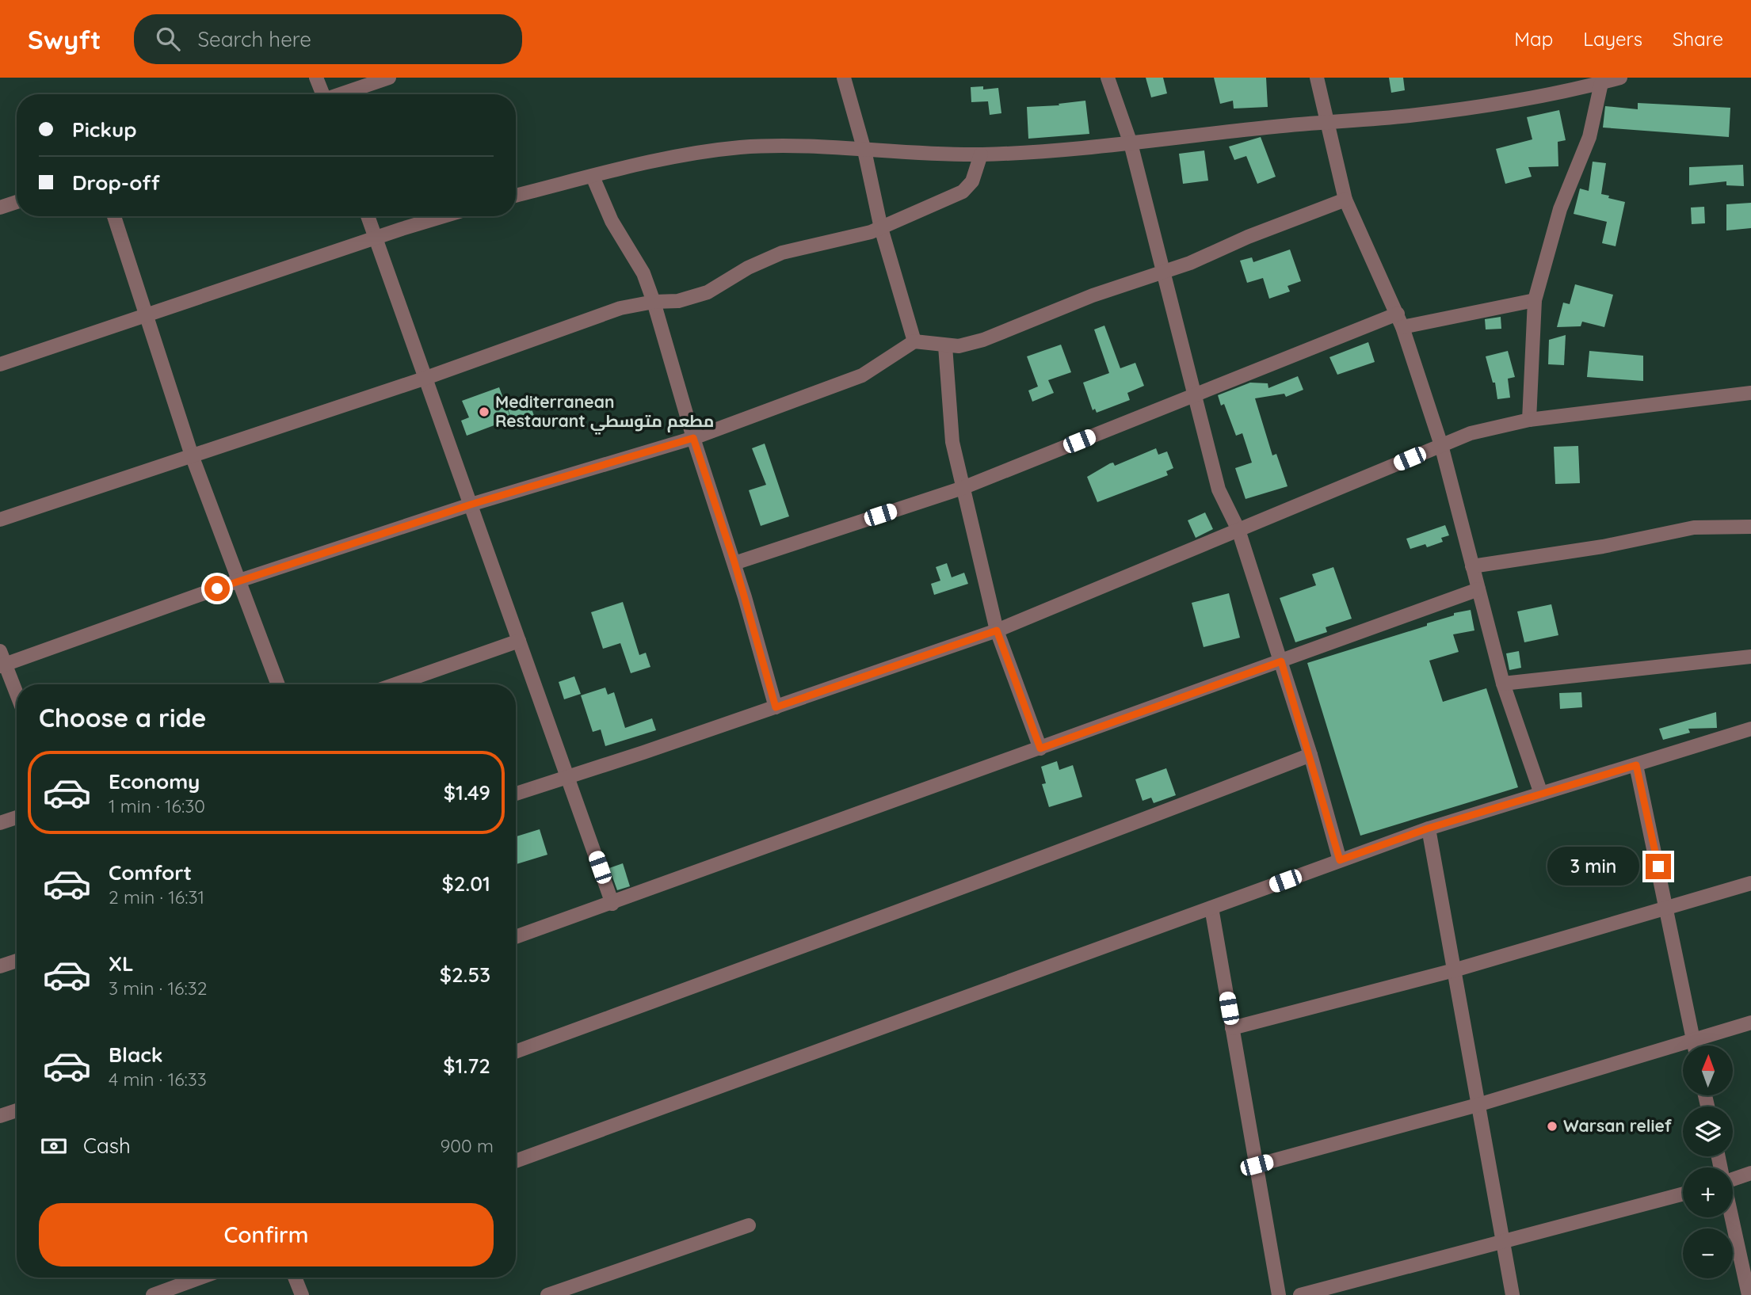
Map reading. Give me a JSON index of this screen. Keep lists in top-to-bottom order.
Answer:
{
  "places": ["Mediterranean Restaurant مطعم متوسطي", "Warsan relief"],
  "north": "top",
  "page": {
    "header": "Swyft",
    "search": "Search here",
    "nav": ["Map", "Layers", "Share"],
    "banner": ["Pickup", "Drop-off"],
    "heading": "Choose a ride",
    "list": [
      {
        "name": "Economy",
        "note": "1 min · 16:30",
        "value": "$1.49"
      },
      {
        "name": "Comfort",
        "note": "2 min · 16:31",
        "value": "$2.01"
      },
      {
        "name": "XL",
        "note": "3 min · 16:32",
        "value": "$2.53"
      },
      {
        "name": "Black",
        "note": "4 min · 16:33",
        "value": "$1.72"
      }
    ],
    "bubble": "3 min",
    "map_buttons": ["+", "−"],
    "pay": ["Cash", "900 m"],
    "buttons": "Confirm"
  }
}
